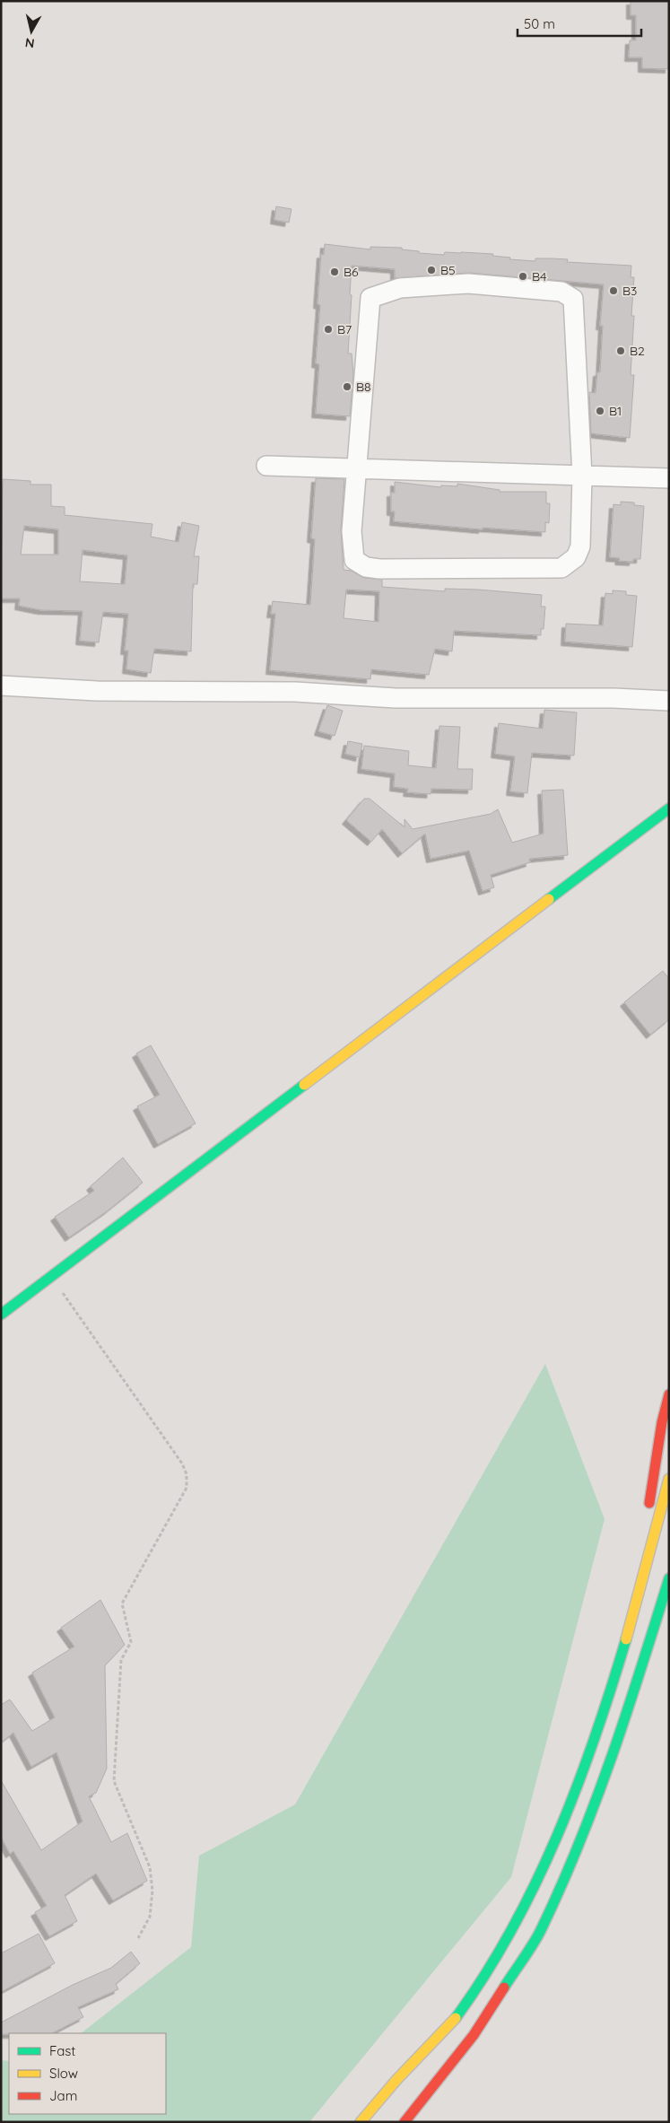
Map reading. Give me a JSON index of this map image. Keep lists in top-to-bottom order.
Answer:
{
  "places": [
    "B5",
    "B6",
    "B4",
    "B3",
    "B7",
    "B2",
    "B8",
    "B1"
  ],
  "legend": ["Fast", "Slow", "Jam"],
  "scale_bar": "50 m",
  "north": "bottom"
}
